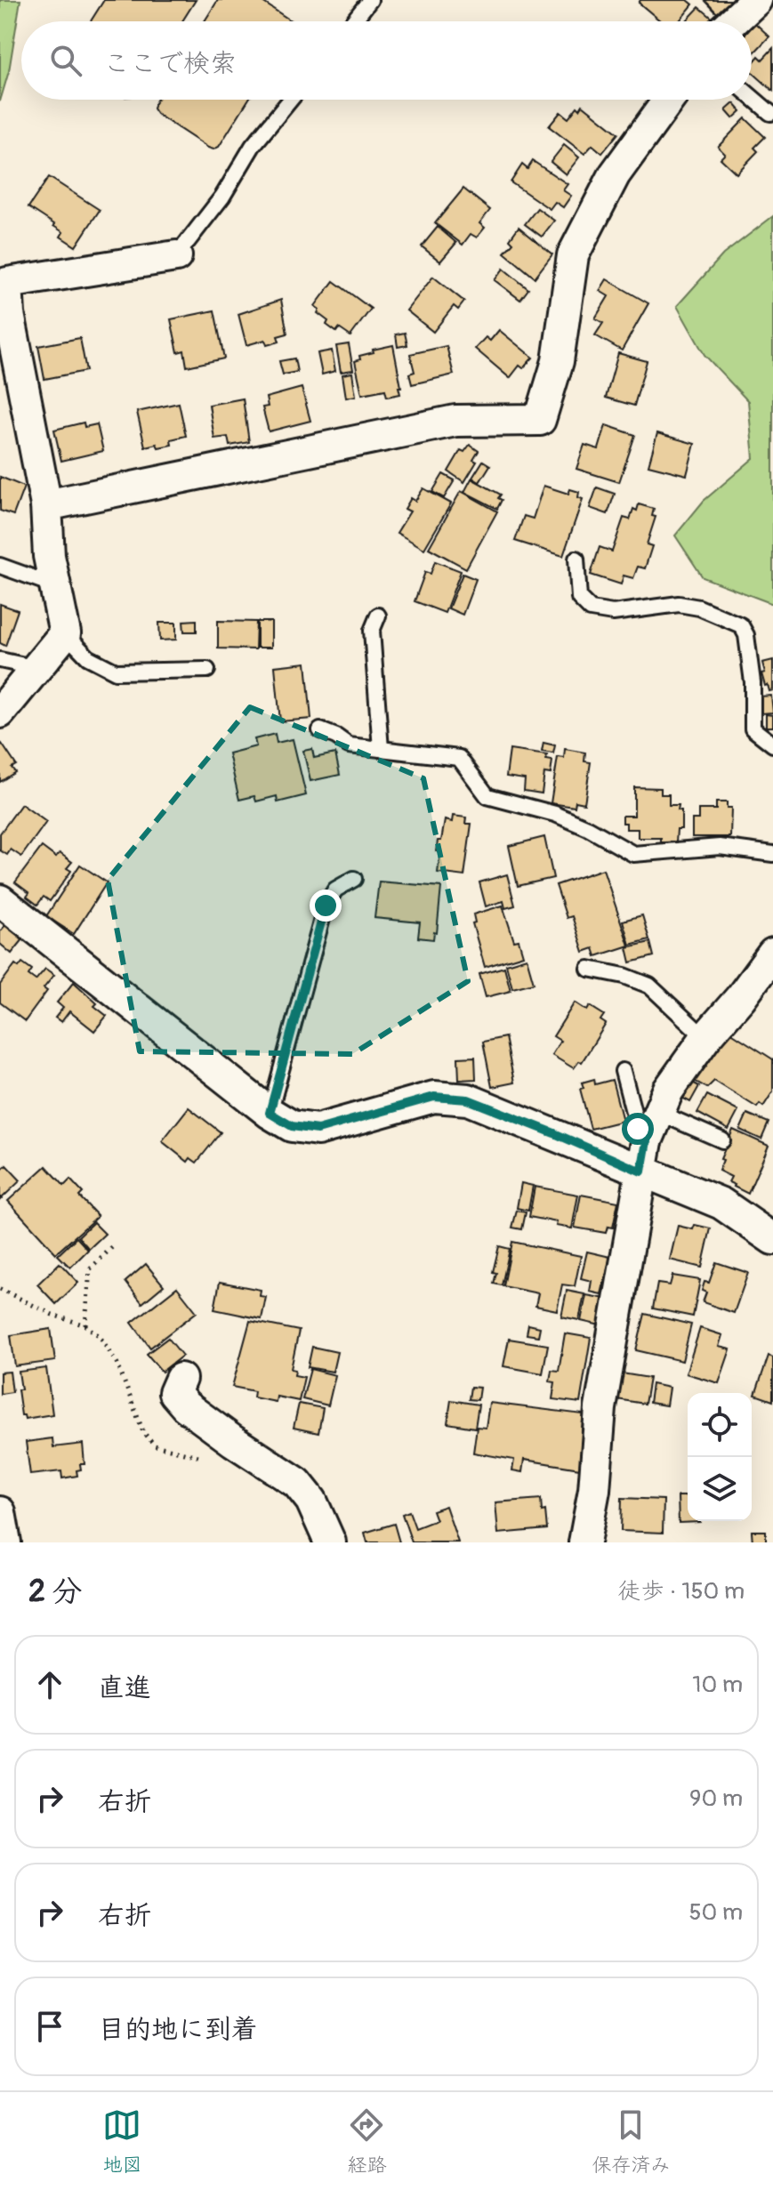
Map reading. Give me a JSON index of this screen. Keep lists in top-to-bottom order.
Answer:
{
  "page": {
    "search": "ここで検索",
    "heading": ["2 分", "徒歩 · 150 m"],
    "list": [
      ["直進", "10 m"],
      ["右折", "90 m"],
      ["右折", "50 m"],
      "目的地に到着"
    ],
    "nav": ["地図", "経路", "保存済み"]
  }
}
